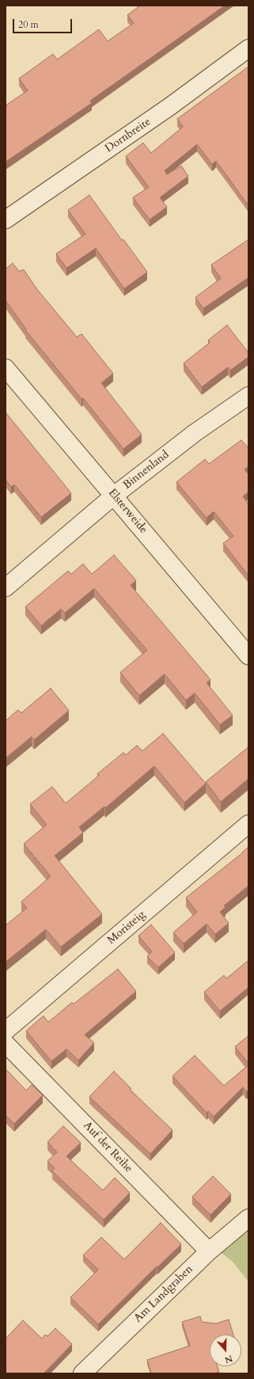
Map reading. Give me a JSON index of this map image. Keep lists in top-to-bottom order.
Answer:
{
  "streets": {
    "street": [
      "Dornbreite",
      "Binnenland",
      "Elsterweide",
      "Moristeig",
      "Auf der Reihe",
      "Am Landgraben"
    ]
  },
  "crossings": [
    ["Binnenland", "Elsterweide"],
    ["Auf der Reihe", "Am Landgraben"]
  ],
  "scale_bar": "20 m",
  "north": "bottom"
}
